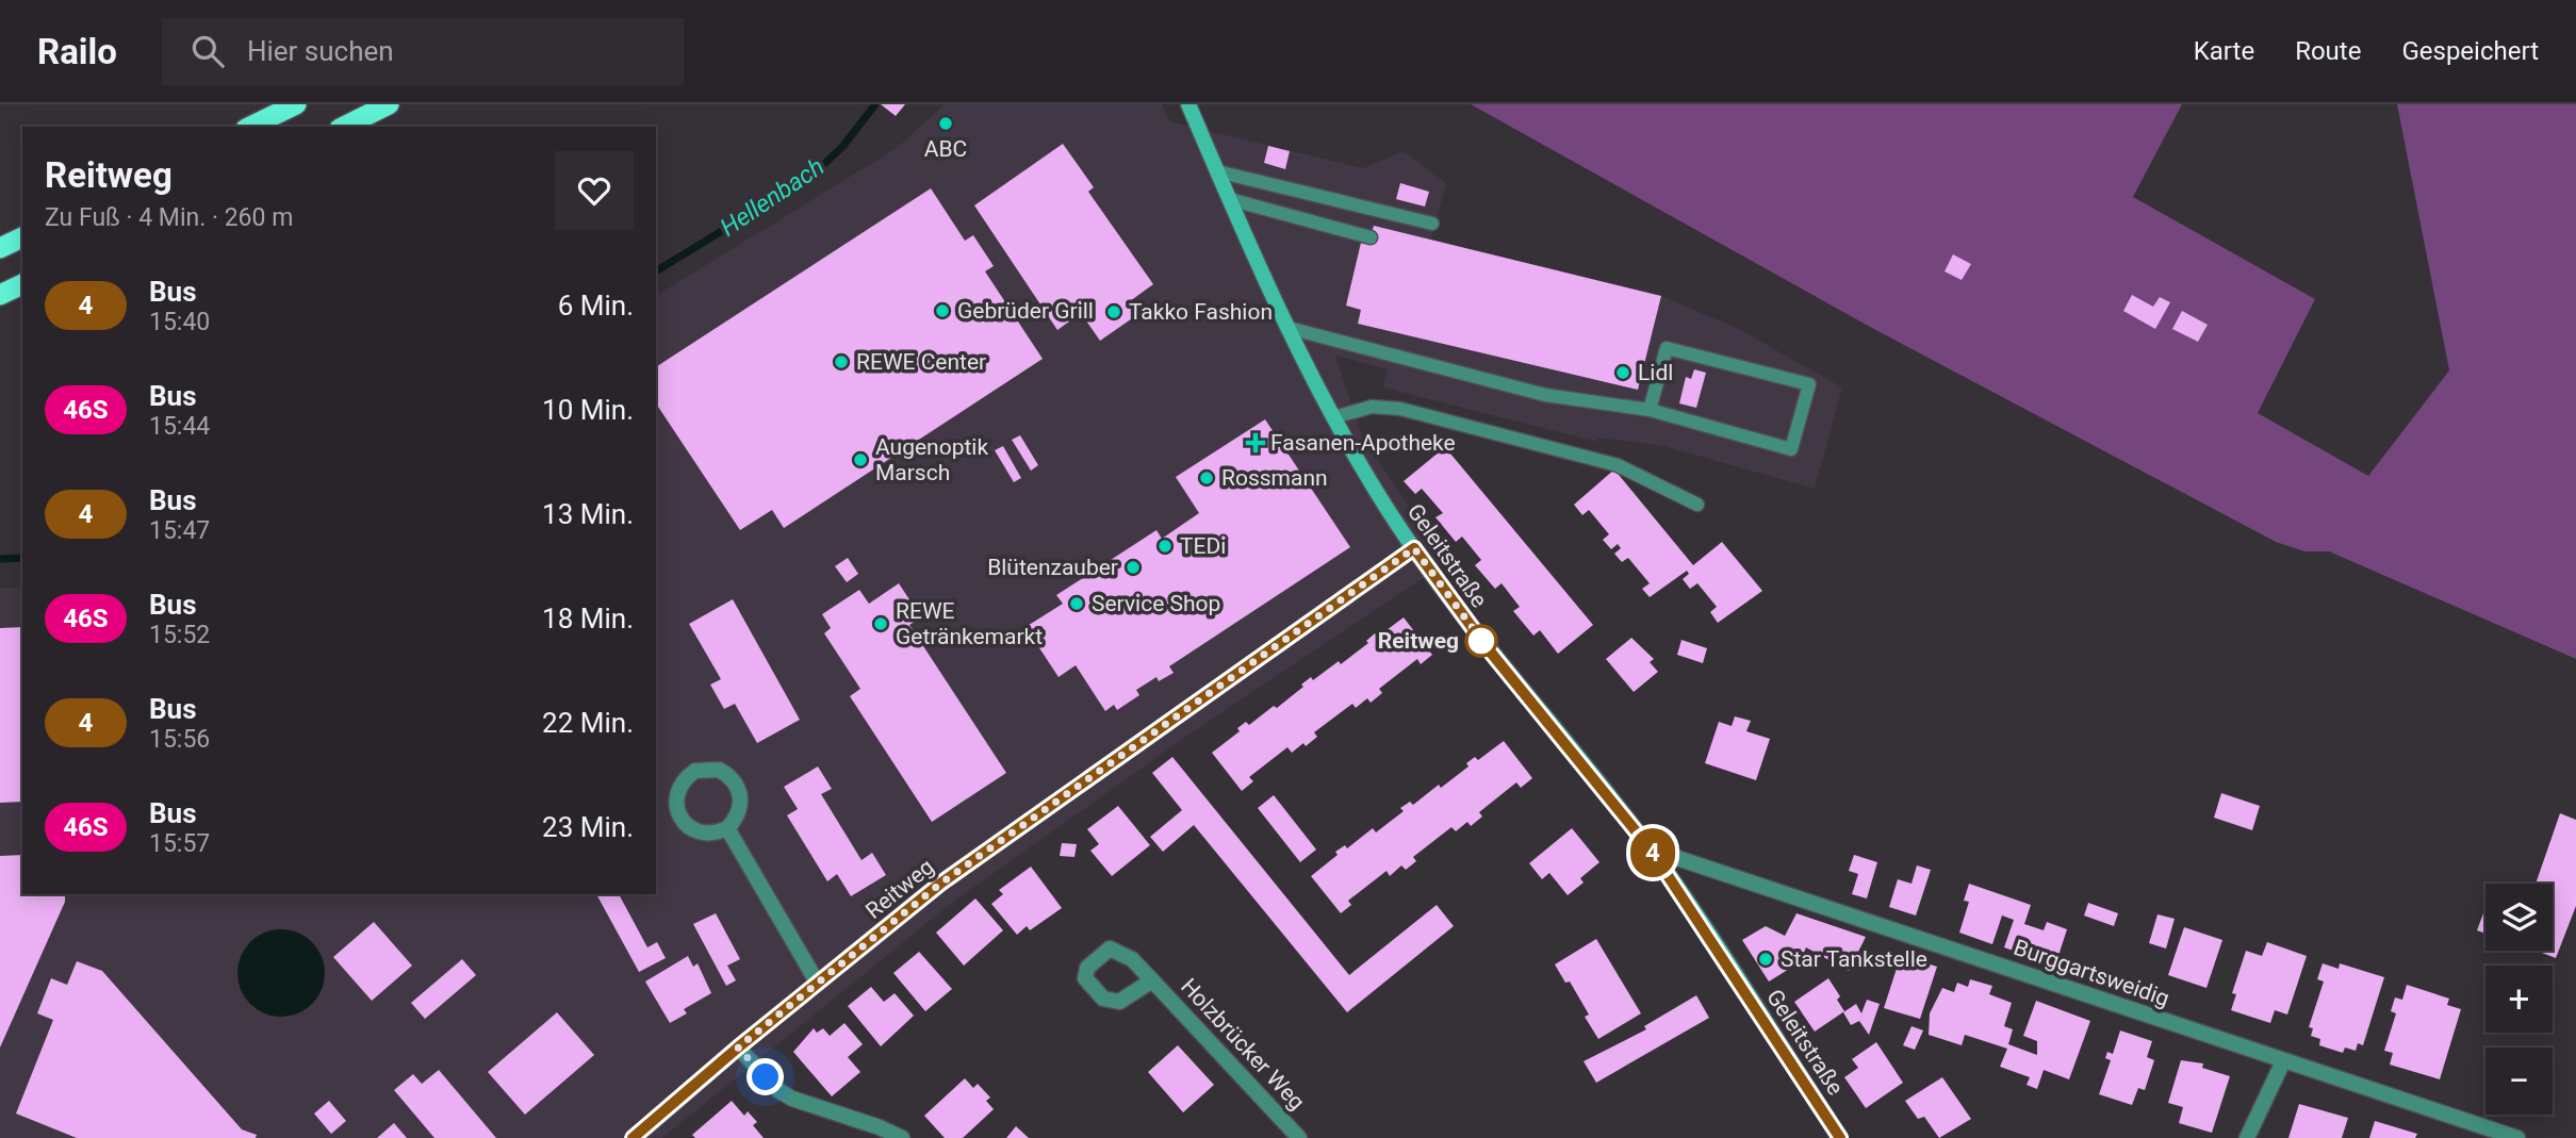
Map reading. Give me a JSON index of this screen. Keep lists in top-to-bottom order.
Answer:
{
  "streets": {
    "main road": ["Geleitstraße"],
    "street": ["Reitweg", "Burggartsweidig", "Holzbrücker Weg"]
  },
  "crossings": [
    ["Geleitstraße", "Reitweg"],
    ["Geleitstraße", "Burggartsweidig"]
  ],
  "water": ["Hellenbach"],
  "places": {
    "other": [
      "ABC",
      "Gebrüder Grill",
      "Takko Fashion",
      "REWE Center",
      "Lidl",
      "Augenoptik Marsch",
      "Rossmann",
      "TEDi",
      "Blütenzauber",
      "Service Shop",
      "REWE Getränkemarkt",
      "Reitweg",
      "Star Tankstelle"
    ],
    "health": ["Fasanen-Apotheke"]
  },
  "lines": ["bus line 4"],
  "page": {
    "header": "Railo",
    "search": "Hier suchen",
    "nav": ["Karte", "Route", "Gespeichert"],
    "on_map": "4",
    "heading": ["Reitweg", "Zu Fuß · 4 Min. · 260 m"],
    "list": [
      {
        "mark": "4",
        "name": "Bus",
        "note": "15:40",
        "value": "6 Min."
      },
      {
        "mark": "46S",
        "name": "Bus",
        "note": "15:44",
        "value": "10 Min."
      },
      {
        "mark": "4",
        "name": "Bus",
        "note": "15:47",
        "value": "13 Min."
      },
      {
        "mark": "46S",
        "name": "Bus",
        "note": "15:52",
        "value": "18 Min."
      },
      {
        "mark": "4",
        "name": "Bus",
        "note": "15:56",
        "value": "22 Min."
      },
      {
        "mark": "46S",
        "name": "Bus",
        "note": "15:57",
        "value": "23 Min."
      }
    ],
    "map_buttons": ["+", "−"]
  }
}
